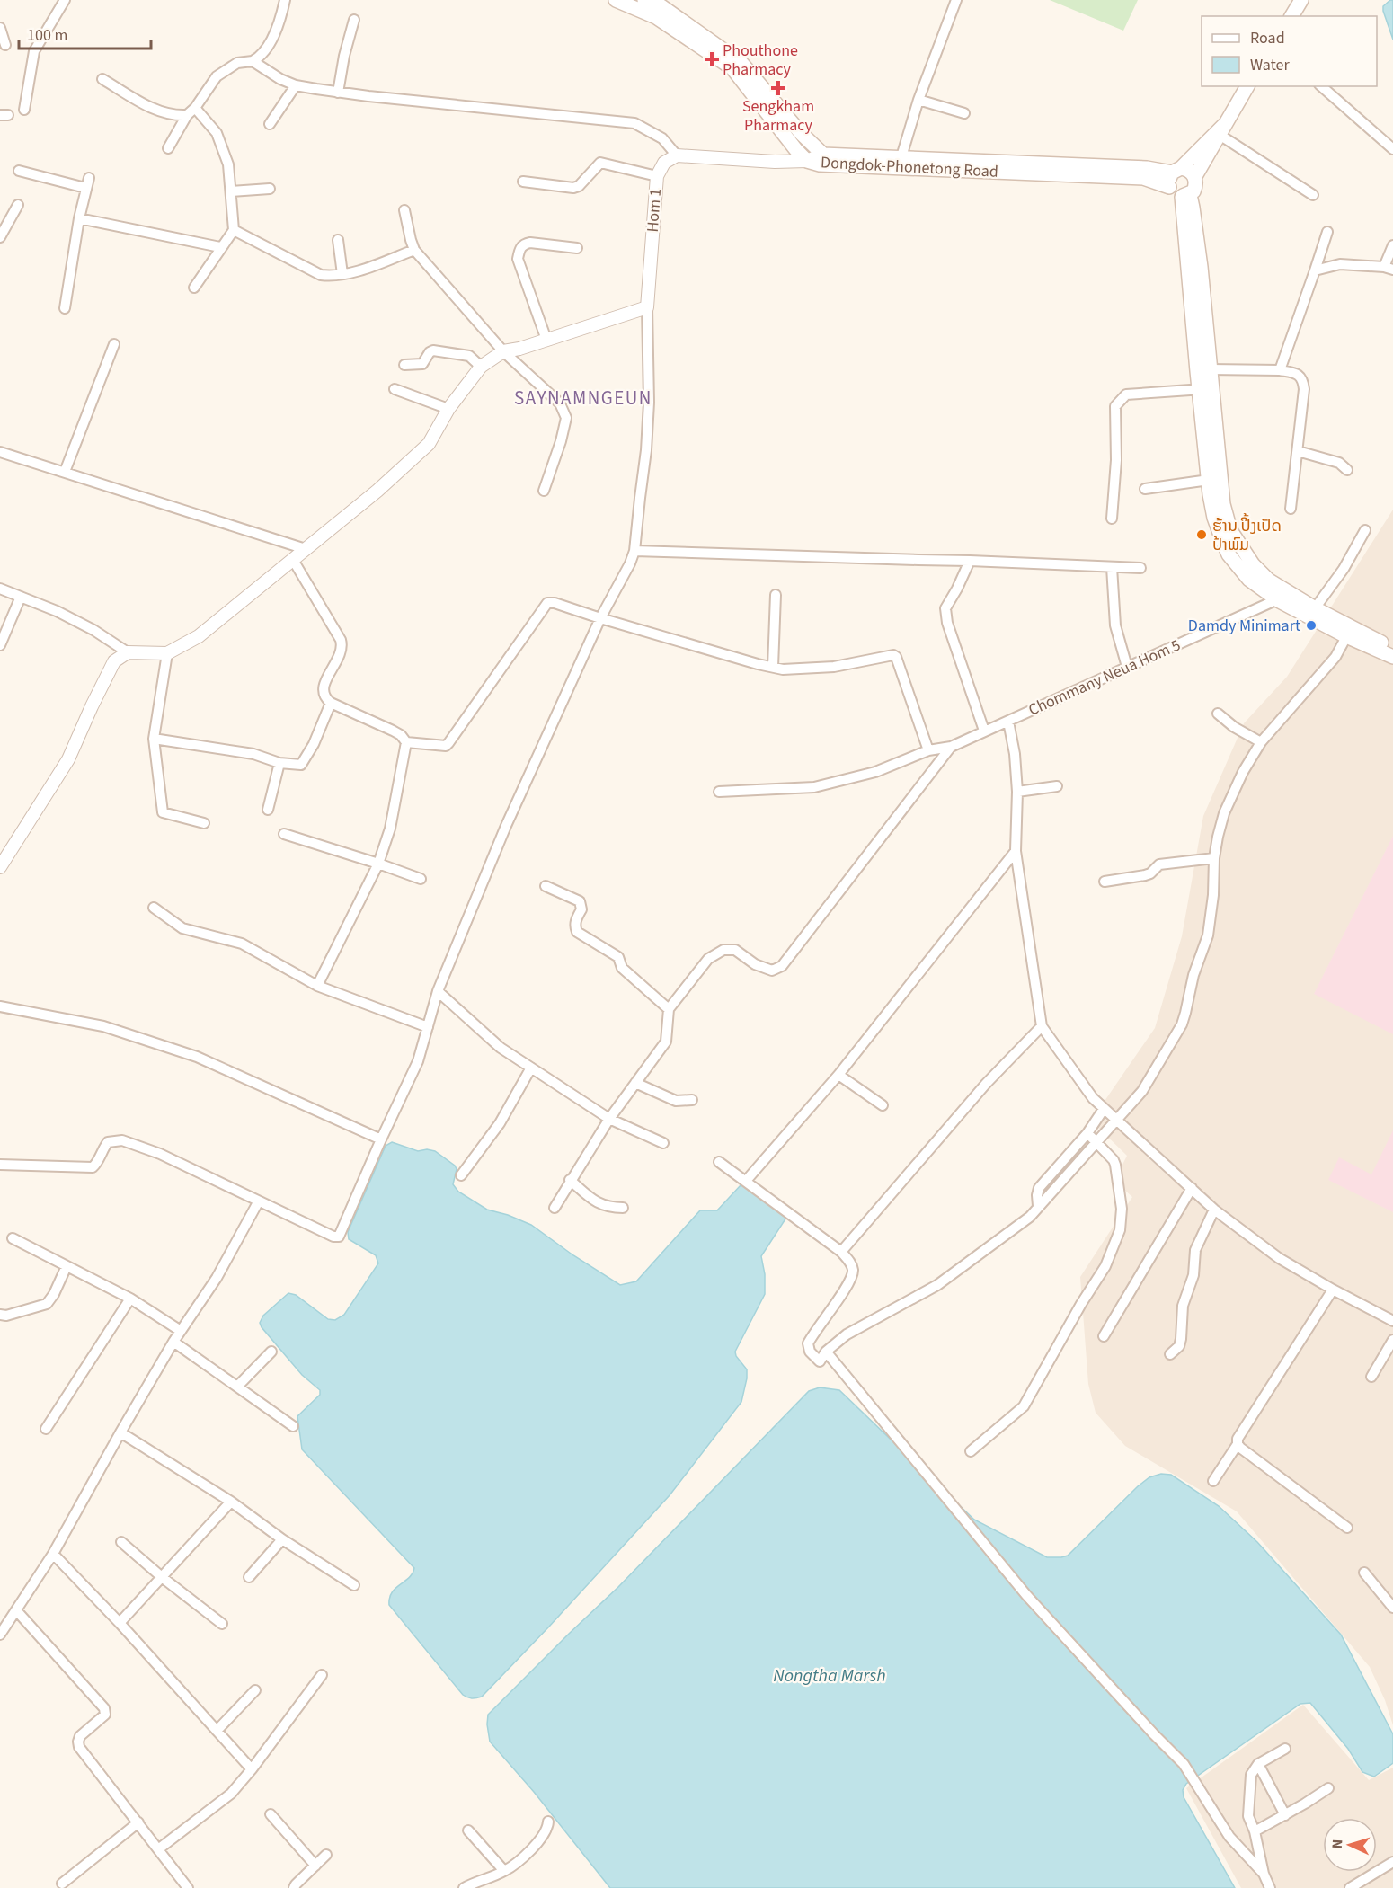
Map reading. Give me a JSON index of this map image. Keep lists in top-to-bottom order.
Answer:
{
  "streets": {
    "main road": ["Dongdok-Phonetong Road"],
    "street": ["Hom 1", "Chommany Neua Hom 5"]
  },
  "districts": ["SAYNAMNGEUN"],
  "water": ["Nongtha Marsh"],
  "places": {
    "health": ["Phouthone Pharmacy", "Sengkham Pharmacy"],
    "other": ["ຮ້ານ ປີ້ງເປັດ ປ້າພົມ", "Damdy Minimart"]
  },
  "legend": ["Road", "Water"],
  "scale_bar": "100 m",
  "north": "left"
}
